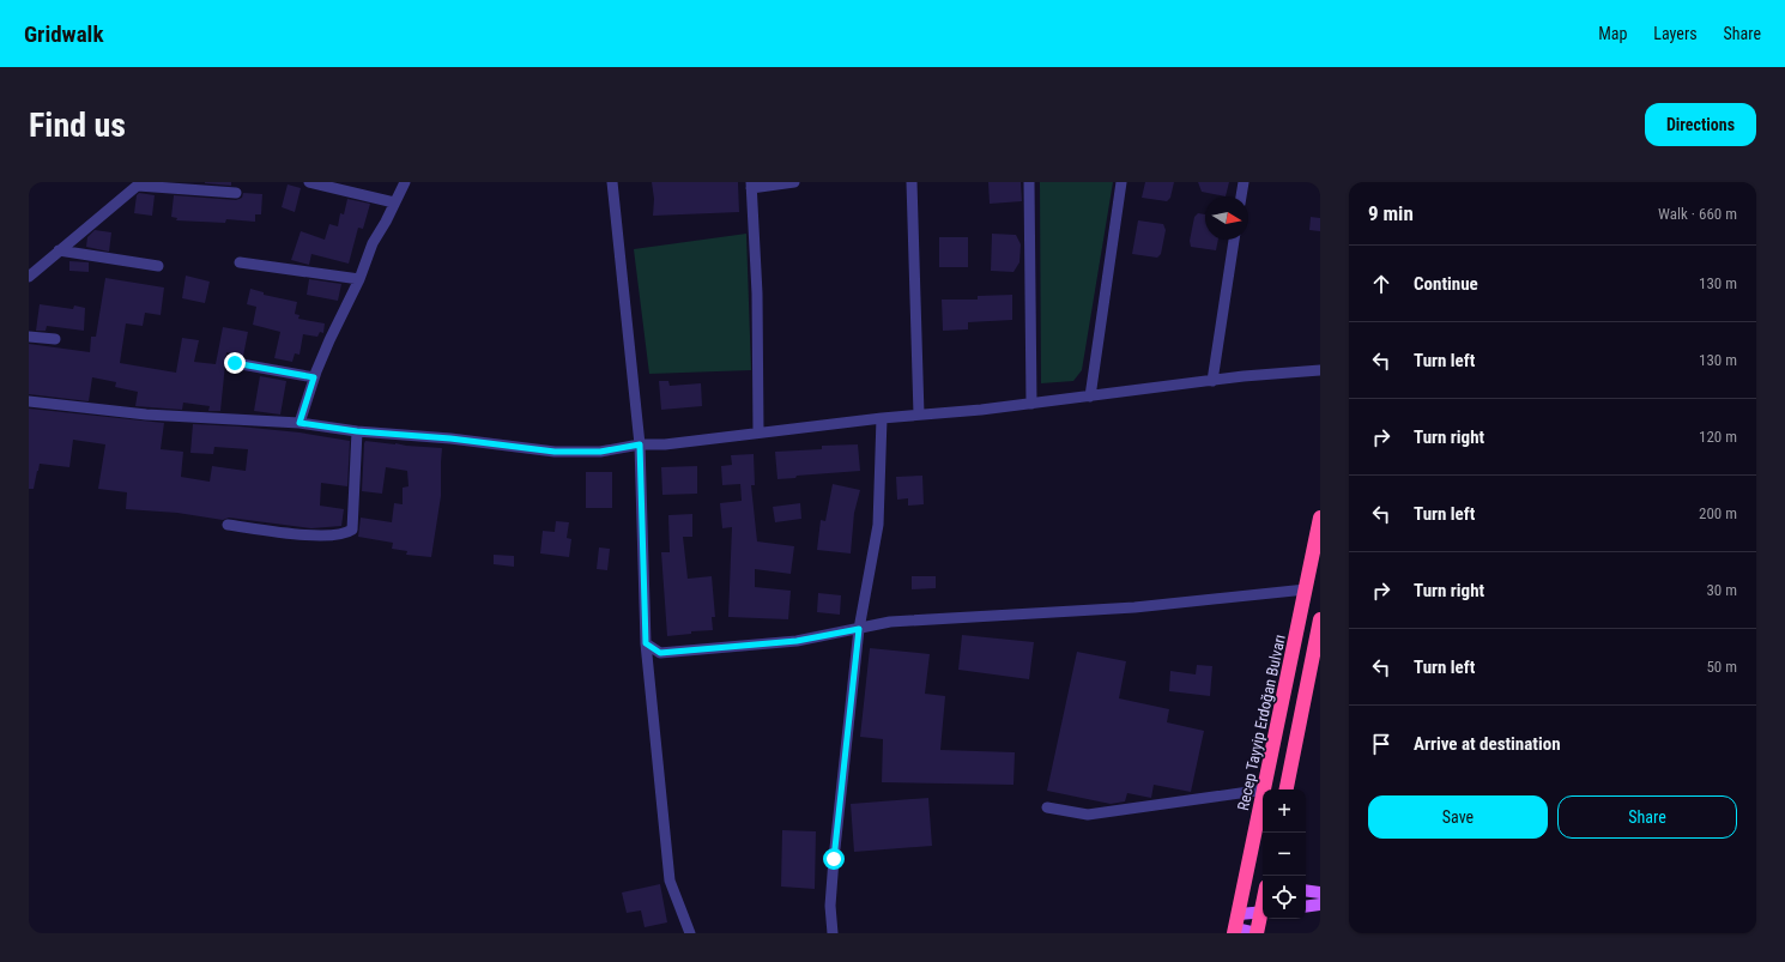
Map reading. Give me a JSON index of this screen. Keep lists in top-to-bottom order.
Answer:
{
  "streets": {
    "highway": ["Recep Tayyip Erdoğan Bulvarı"]
  },
  "north": "right",
  "page": {
    "header": "Gridwalk",
    "nav": ["Map", "Layers", "Share"],
    "buttons": [
      "Directions",
      ["Save", "Share"]
    ],
    "title": "Find us",
    "heading": ["9 min", "Walk · 660 m"],
    "list": [
      ["Continue", "130 m"],
      ["Turn left", "130 m"],
      ["Turn right", "120 m"],
      ["Turn left", "200 m"],
      ["Turn right", "30 m"],
      ["Turn left", "50 m"],
      "Arrive at destination"
    ],
    "map_buttons": ["+", "−"]
  }
}
